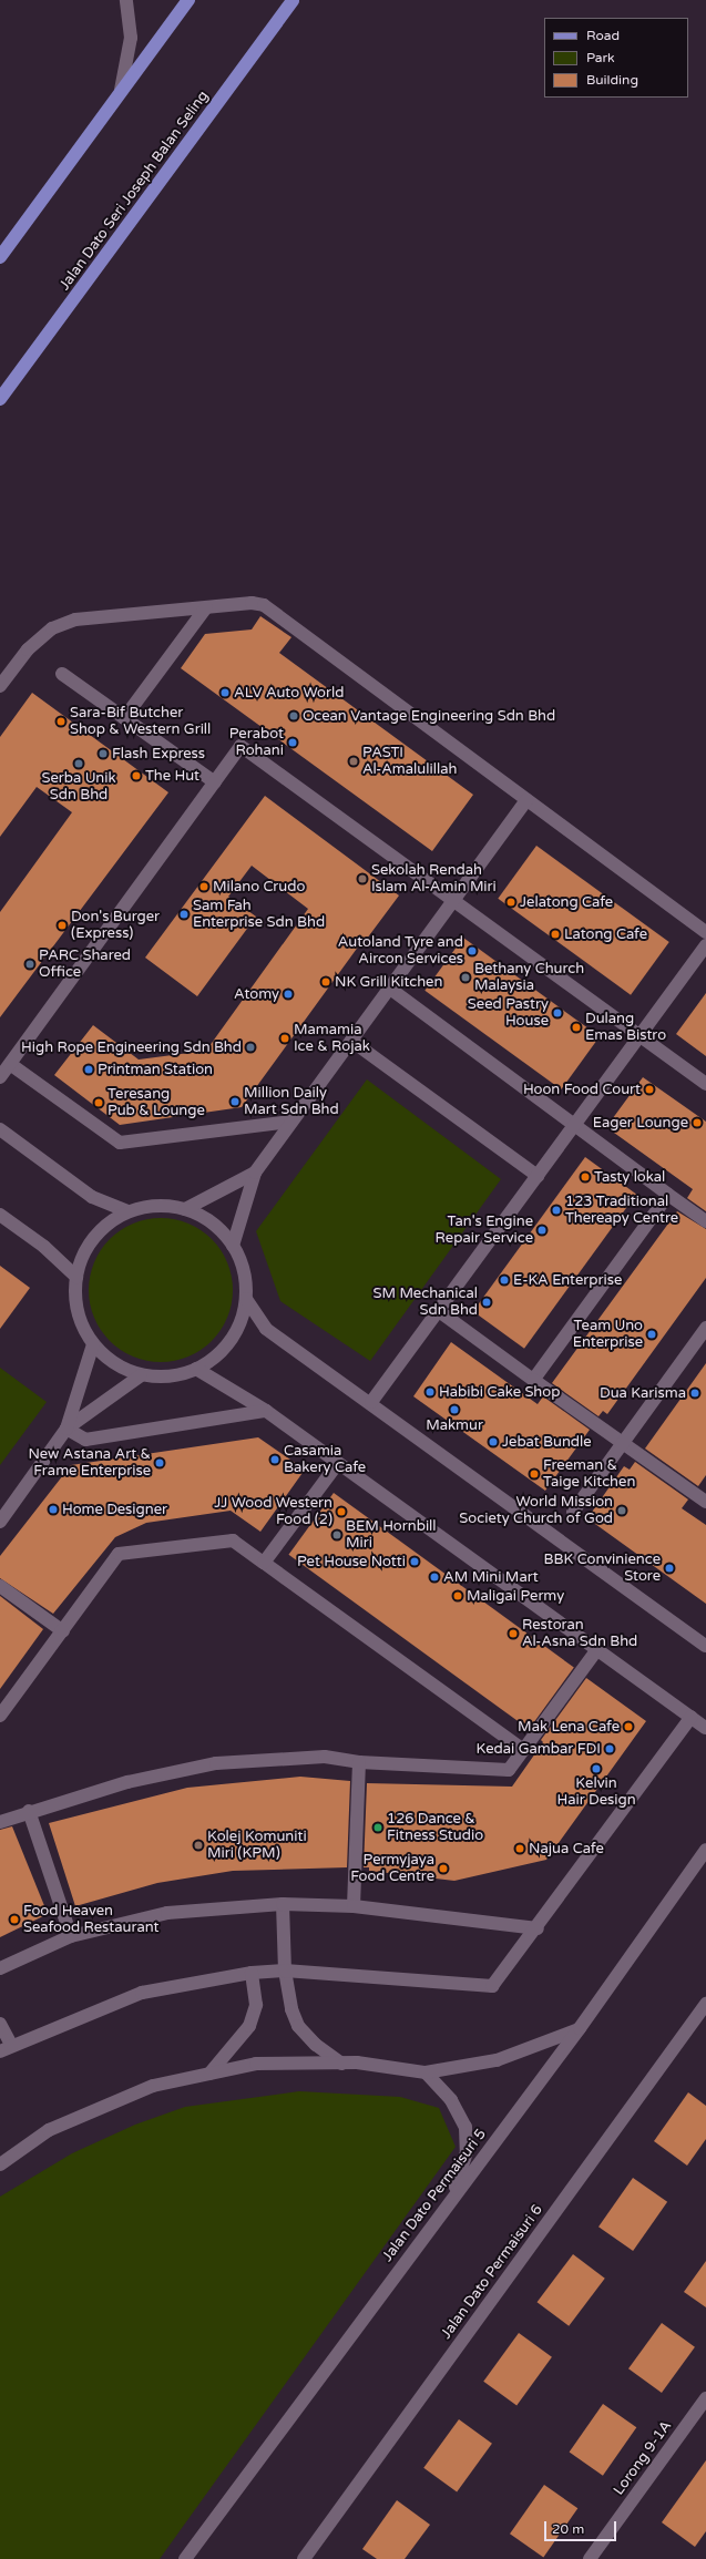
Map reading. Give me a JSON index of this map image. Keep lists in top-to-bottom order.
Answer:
{
  "streets": {
    "main road": ["Jalan Dato Seri Joseph Balan Seling"],
    "street": ["Jalan Dato Permaisuri 5", "Jalan Dato Permaisuri 6", "Lorong 9-1A"]
  },
  "places": [
    "ALV Auto World",
    "Ocean Vantage Engineering Sdn Bhd",
    "Sara-Bif Butcher Shop & Western Grill",
    "Perabot Rohani",
    "Flash Express",
    "PASTI Al-Amalulillah",
    "Serba Unik Sdn Bhd",
    "The Hut",
    "Sekolah Rendah Islam Al-Amin Miri",
    "Milano Crudo",
    "Jelatong Cafe",
    "Sam Fah Enterprise Sdn Bhd",
    "Don's Burger (Express)",
    "Latong Cafe",
    "Autoland Tyre and Aircon Services",
    "PARC Shared Office",
    "Bethany Church Malaysia",
    "NK Grill Kitchen",
    "Atomy",
    "Seed Pastry House",
    "Dulang Emas Bistro",
    "Mamamia Ice & Rojak",
    "High Rope Engineering Sdn Bhd",
    "Printman Station",
    "Hoon Food Court",
    "Million Daily Mart Sdn Bhd",
    "Teresang Pub & Lounge",
    "Eager Lounge",
    "Tasty lokal",
    "123 Traditional Thereapy Centre",
    "Tan's Engine Repair Service",
    "E-KA Enterprise",
    "SM Mechanical Sdn Bhd",
    "Team Uno Enterprise",
    "Habibi Cake Shop",
    "Dua Karisma",
    "Makmur",
    "Jebat Bundle",
    "Casamia Bakery Cafe",
    "New Astana Art & Frame Enterprise",
    "Freeman & Taige Kitchen",
    "Home Designer",
    "World Mission Society Church of God",
    "JJ Wood Western Food (2)",
    "BEM Hornbill Miri",
    "Pet House Notti",
    "BBK Convinience Store",
    "AM Mini Mart",
    "Maligai Permy",
    "Restoran Al-Asna Sdn Bhd",
    "Mak Lena Cafe",
    "Kedai Gambar FDI",
    "Kelvin Hair Design",
    "126 Dance & Fitness Studio",
    "Kolej Komuniti Miri (KPM)",
    "Najua Cafe",
    "Permyjaya Food Centre",
    "Food Heaven Seafood Restaurant"
  ],
  "legend": ["Road", "Park", "Building"],
  "scale_bar": "20 m"
}
